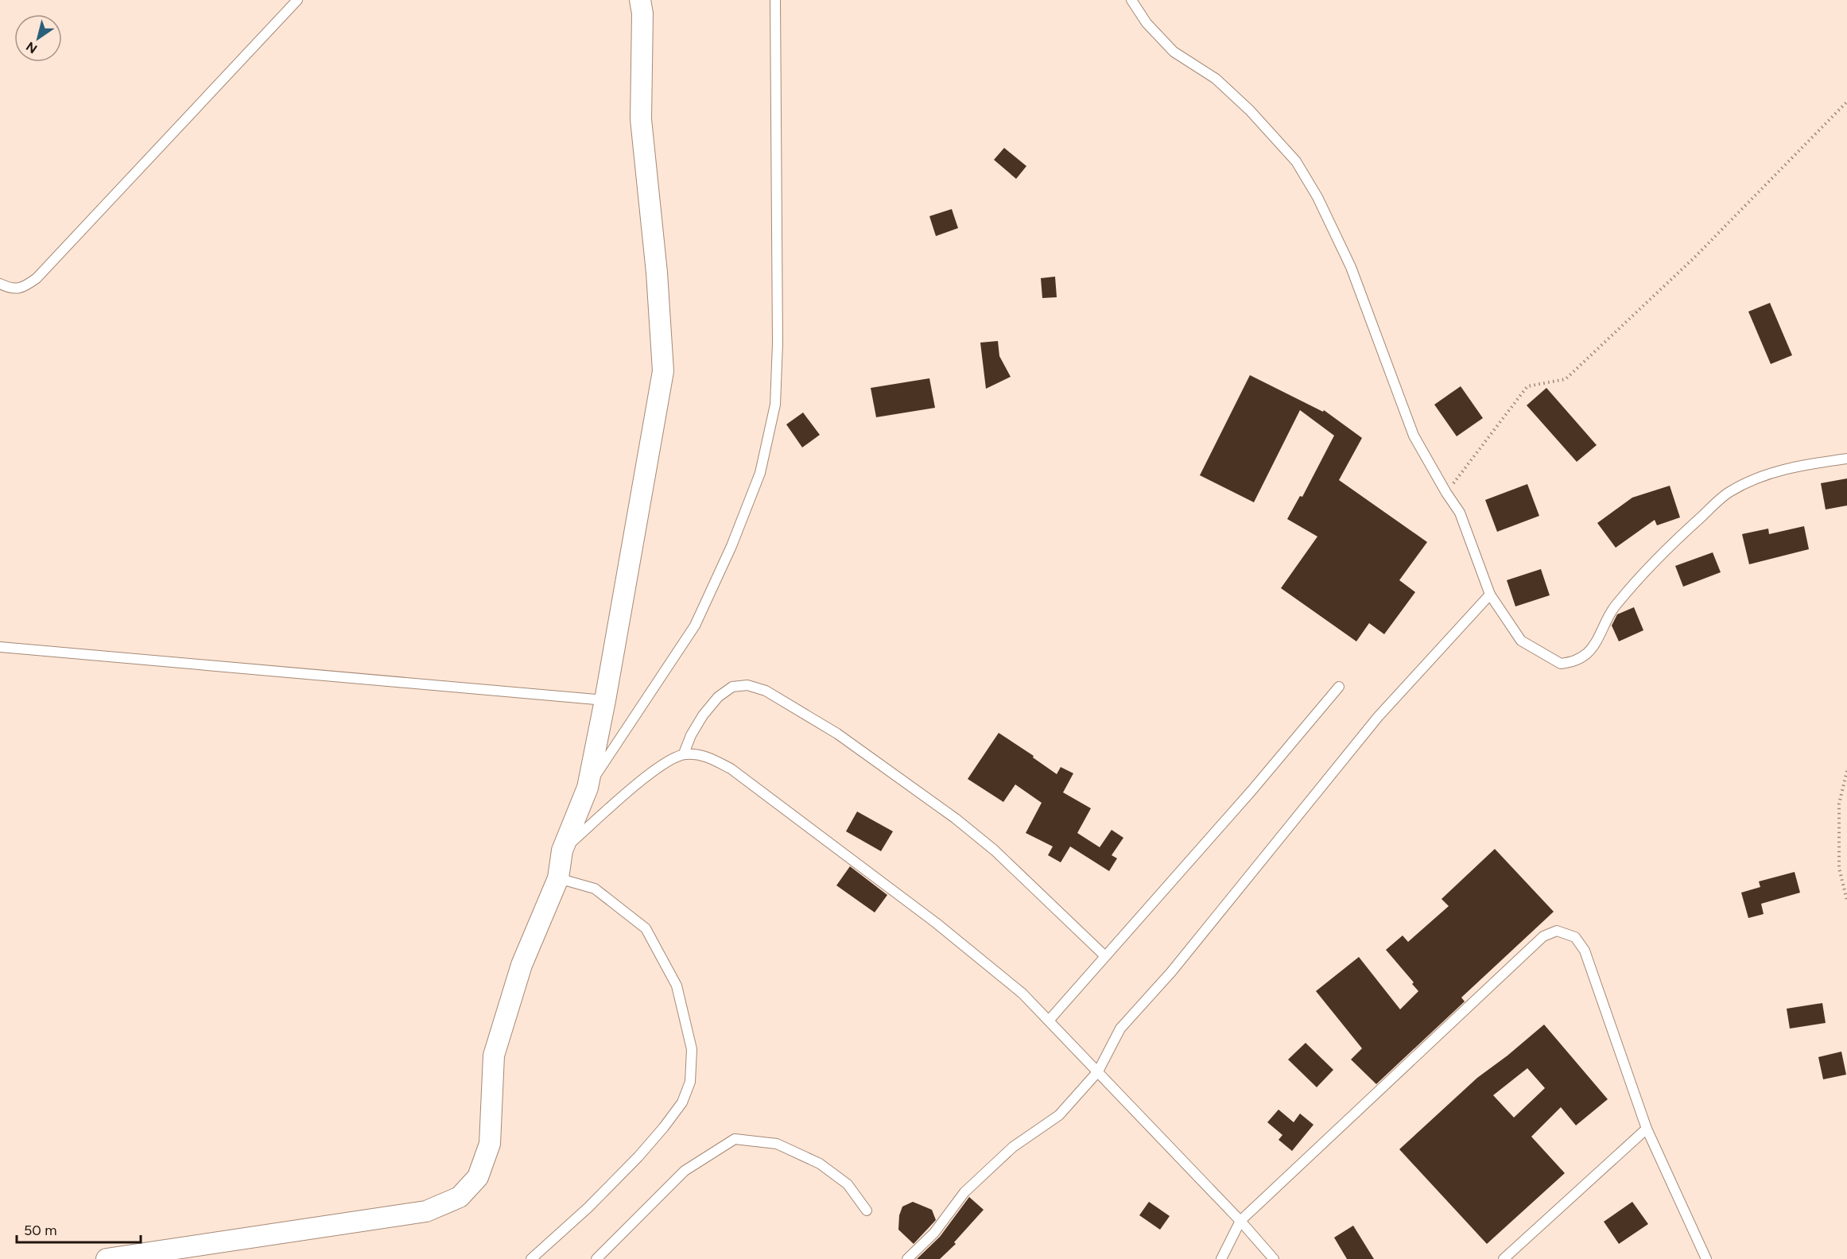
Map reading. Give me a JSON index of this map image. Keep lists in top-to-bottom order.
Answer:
{
  "scale_bar": "50 m",
  "north": "bottom left"
}
